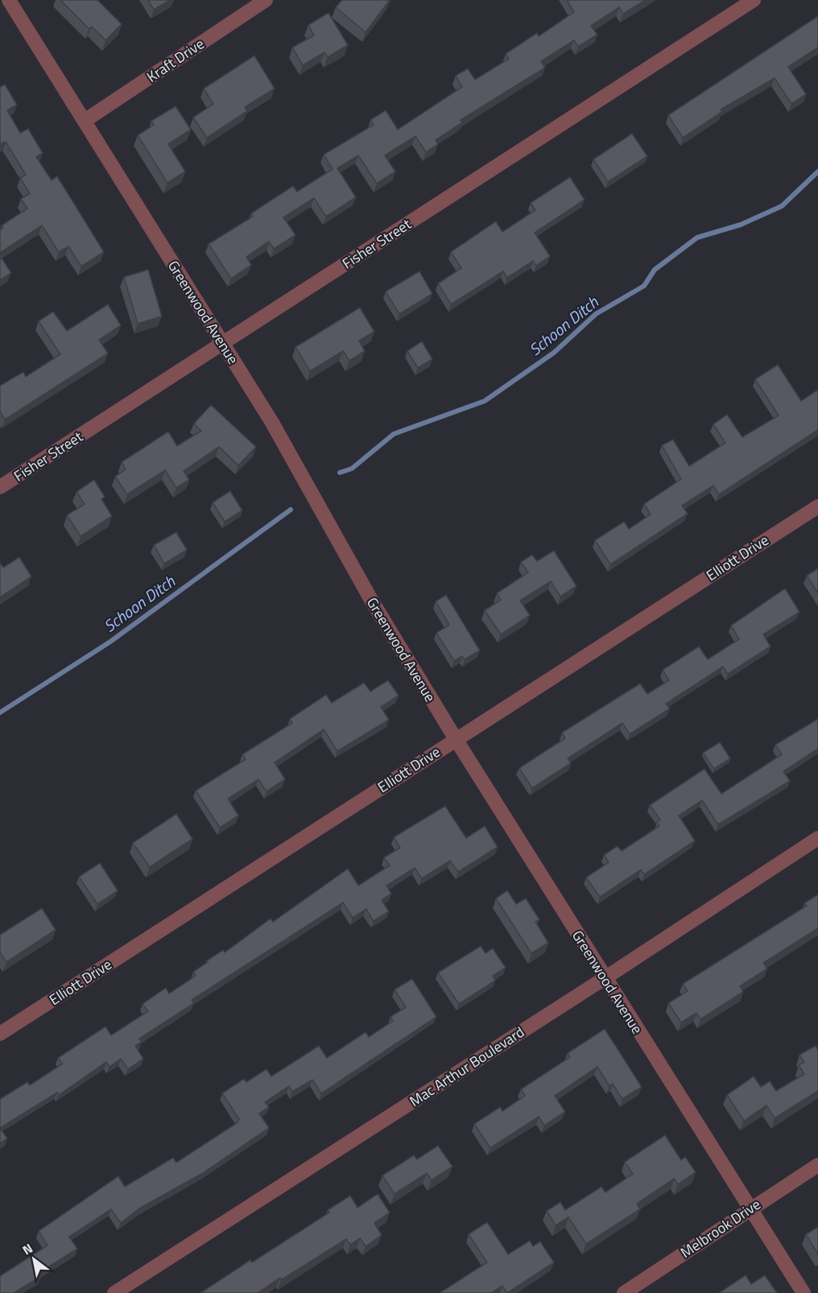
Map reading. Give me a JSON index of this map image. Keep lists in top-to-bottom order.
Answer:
{
  "streets": {
    "street": [
      "Kraft Drive",
      "Fisher Street",
      "Greenwood Avenue",
      "Elliott Drive",
      "Mac Arthur Boulevard",
      "Melbrook Drive"
    ]
  },
  "crossings": [
    ["Kraft Drive", "Greenwood Avenue"],
    ["Fisher Street", "Greenwood Avenue"],
    ["Greenwood Avenue", "Elliott Drive"],
    ["Greenwood Avenue", "Mac Arthur Boulevard"],
    ["Greenwood Avenue", "Melbrook Drive"]
  ],
  "water": ["Schoon Ditch"],
  "north": "top left"
}
